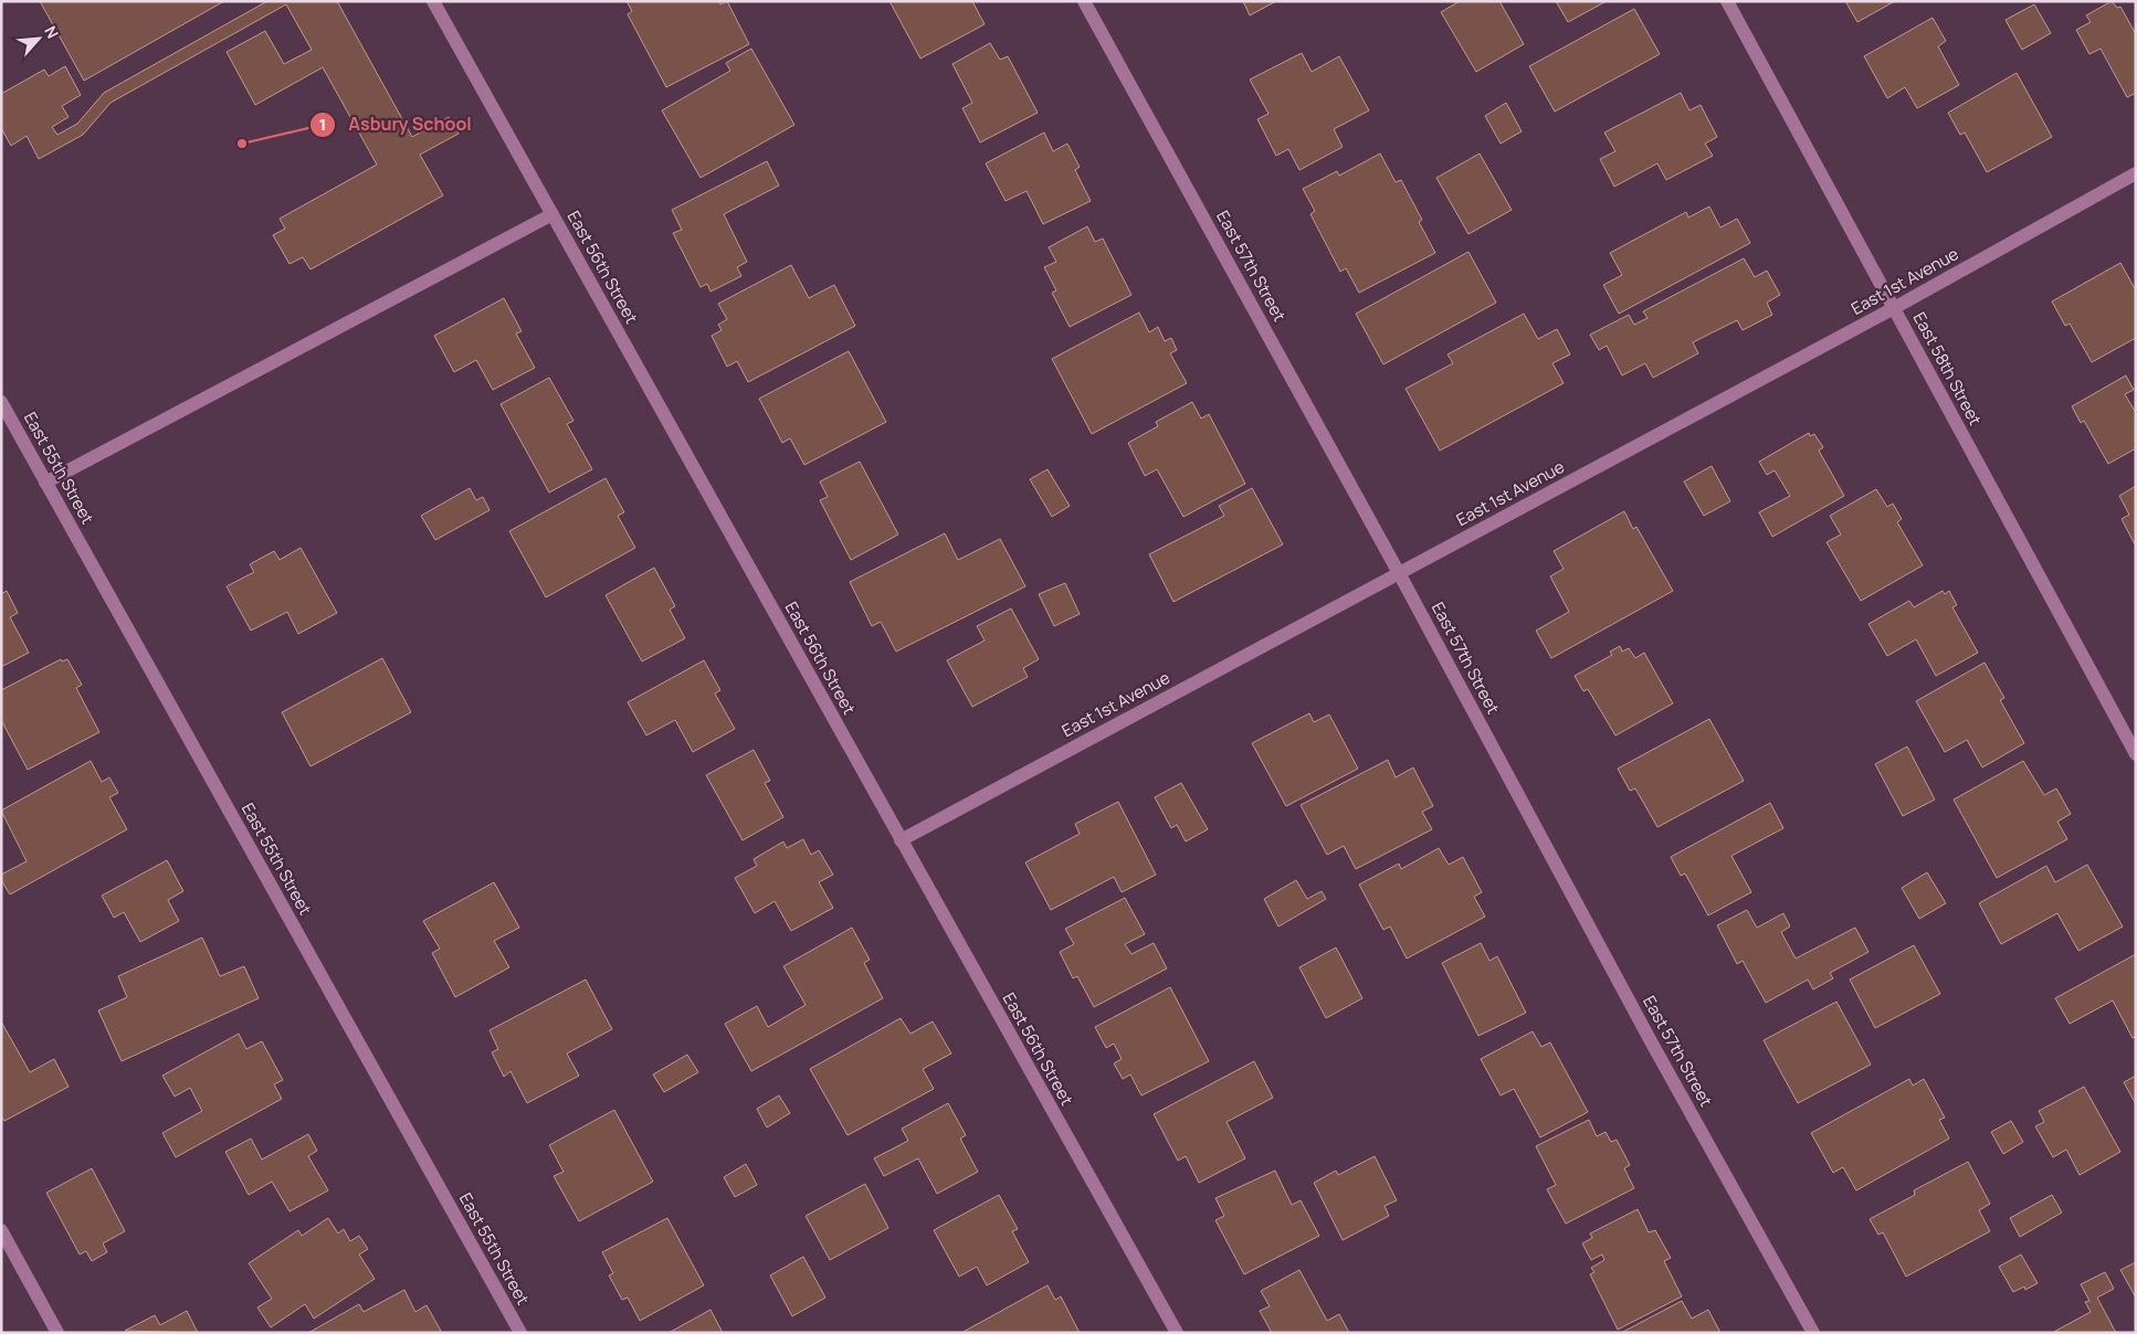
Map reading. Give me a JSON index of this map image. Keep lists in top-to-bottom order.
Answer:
{
  "streets": {
    "street": [
      "East 57th Street",
      "East 56th Street",
      "East 1st Avenue",
      "East 58th Street",
      "East 55th Street"
    ]
  },
  "crossings": [
    ["East 57th Street", "East 1st Avenue"],
    ["East 56th Street", "East 1st Avenue"],
    ["East 1st Avenue", "East 58th Street"]
  ],
  "places": ["Asbury School"],
  "north": "top right"
}
